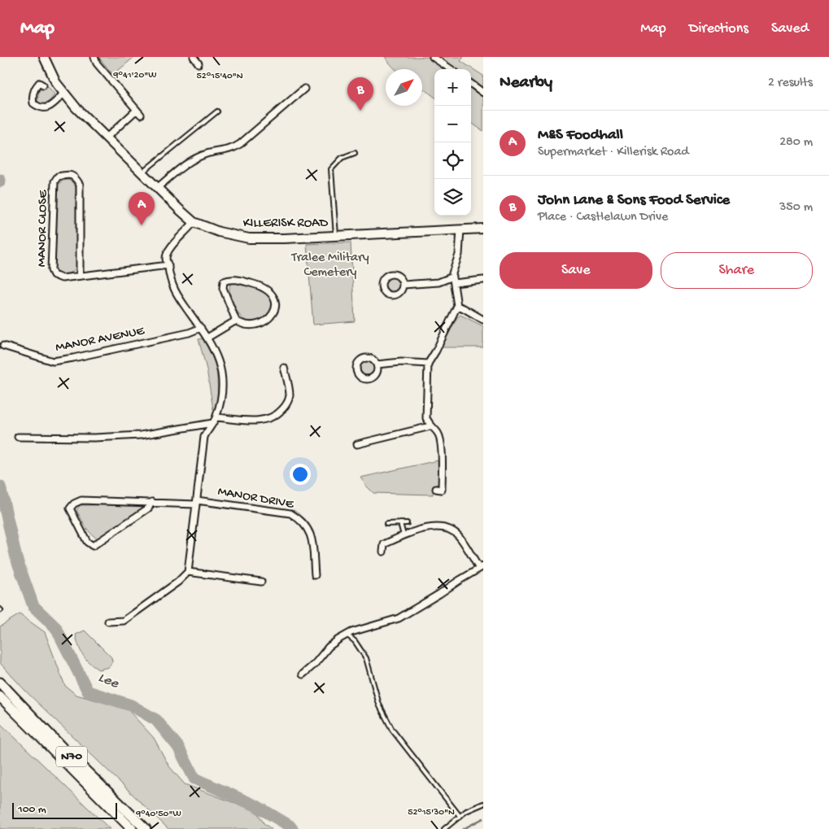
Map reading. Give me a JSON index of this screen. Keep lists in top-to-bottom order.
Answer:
{
  "streets": {
    "main road": ["KILLERISK ROAD", "N70"],
    "street": ["MANOR CLOSE", "MANOR AVENUE", "MANOR DRIVE"]
  },
  "water": ["Lee"],
  "parks": ["Tralee Military Cemetery"],
  "scale_bar": "100 m",
  "north": "top right",
  "page": {
    "header": "Map",
    "nav": ["Map", "Directions", "Saved"],
    "heading": ["Nearby", "2 results"],
    "map_buttons": ["+", "−"],
    "pins": ["B", "A"],
    "list": [
      {
        "mark": "A",
        "name": "M&S Foodhall",
        "note": "Supermarket · Killerisk Road",
        "value": "280 m"
      },
      {
        "mark": "B",
        "name": "John Lane & Sons Food Service",
        "note": "Place · Castlelawn Drive",
        "value": "350 m"
      }
    ],
    "buttons": ["Save", "Share"],
    "scale": "100 m"
  },
  "coordinates": [
    "9°41'20\"W",
    "52°15'40\"N",
    "52°15'30\"N",
    "9°40'50\"W"
  ]
}
